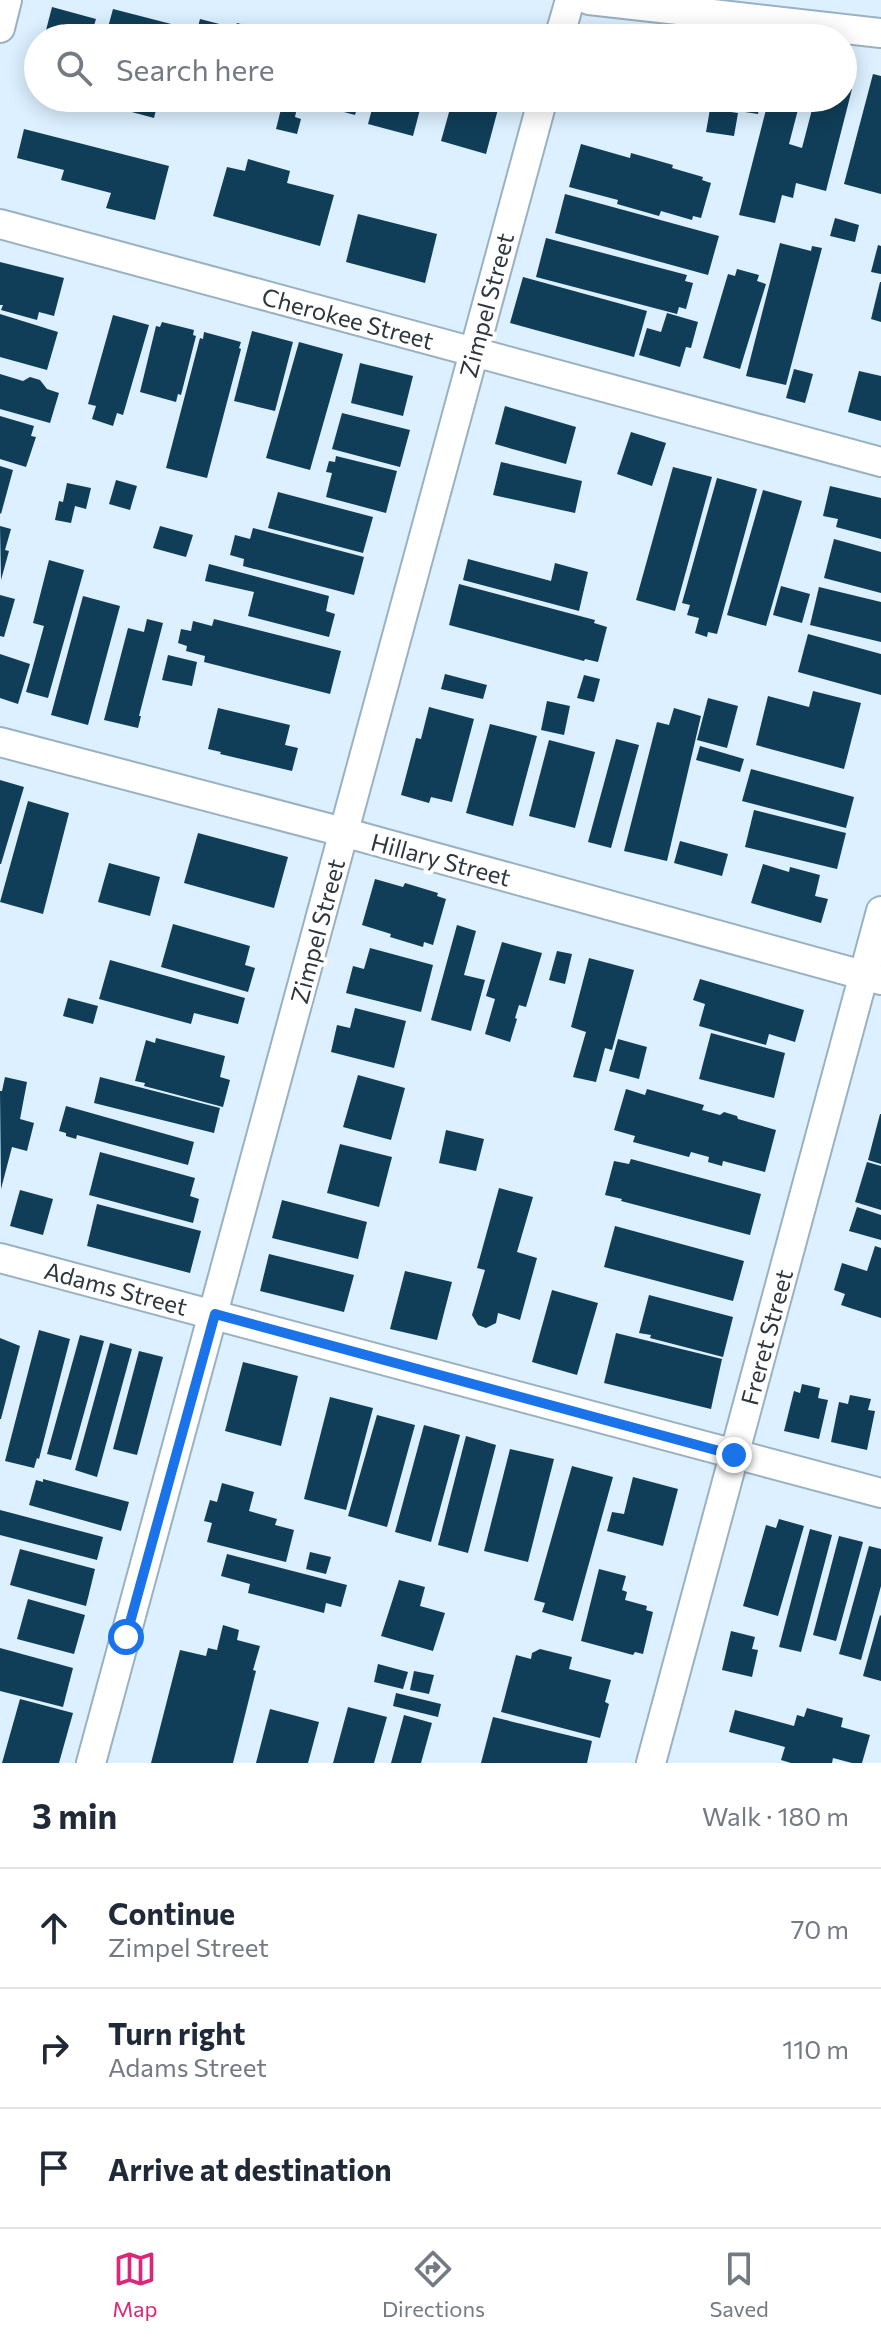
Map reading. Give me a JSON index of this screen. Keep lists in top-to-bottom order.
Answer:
{
  "streets": {
    "street": [
      "Zimpel Street",
      "Cherokee Street",
      "Hillary Street",
      "Adams Street",
      "Freret Street"
    ]
  },
  "crossings": [
    ["Zimpel Street", "Cherokee Street"],
    ["Zimpel Street", "Hillary Street"],
    ["Zimpel Street", "Adams Street"],
    ["Hillary Street", "Freret Street"],
    ["Adams Street", "Freret Street"]
  ],
  "page": {
    "search": "Search here",
    "heading": ["3 min", "Walk · 180 m"],
    "list": [
      ["Continue", "Zimpel Street", "70 m"],
      ["Turn right", "Adams Street", "110 m"],
      "Arrive at destination"
    ],
    "nav": ["Map", "Directions", "Saved"]
  }
}
